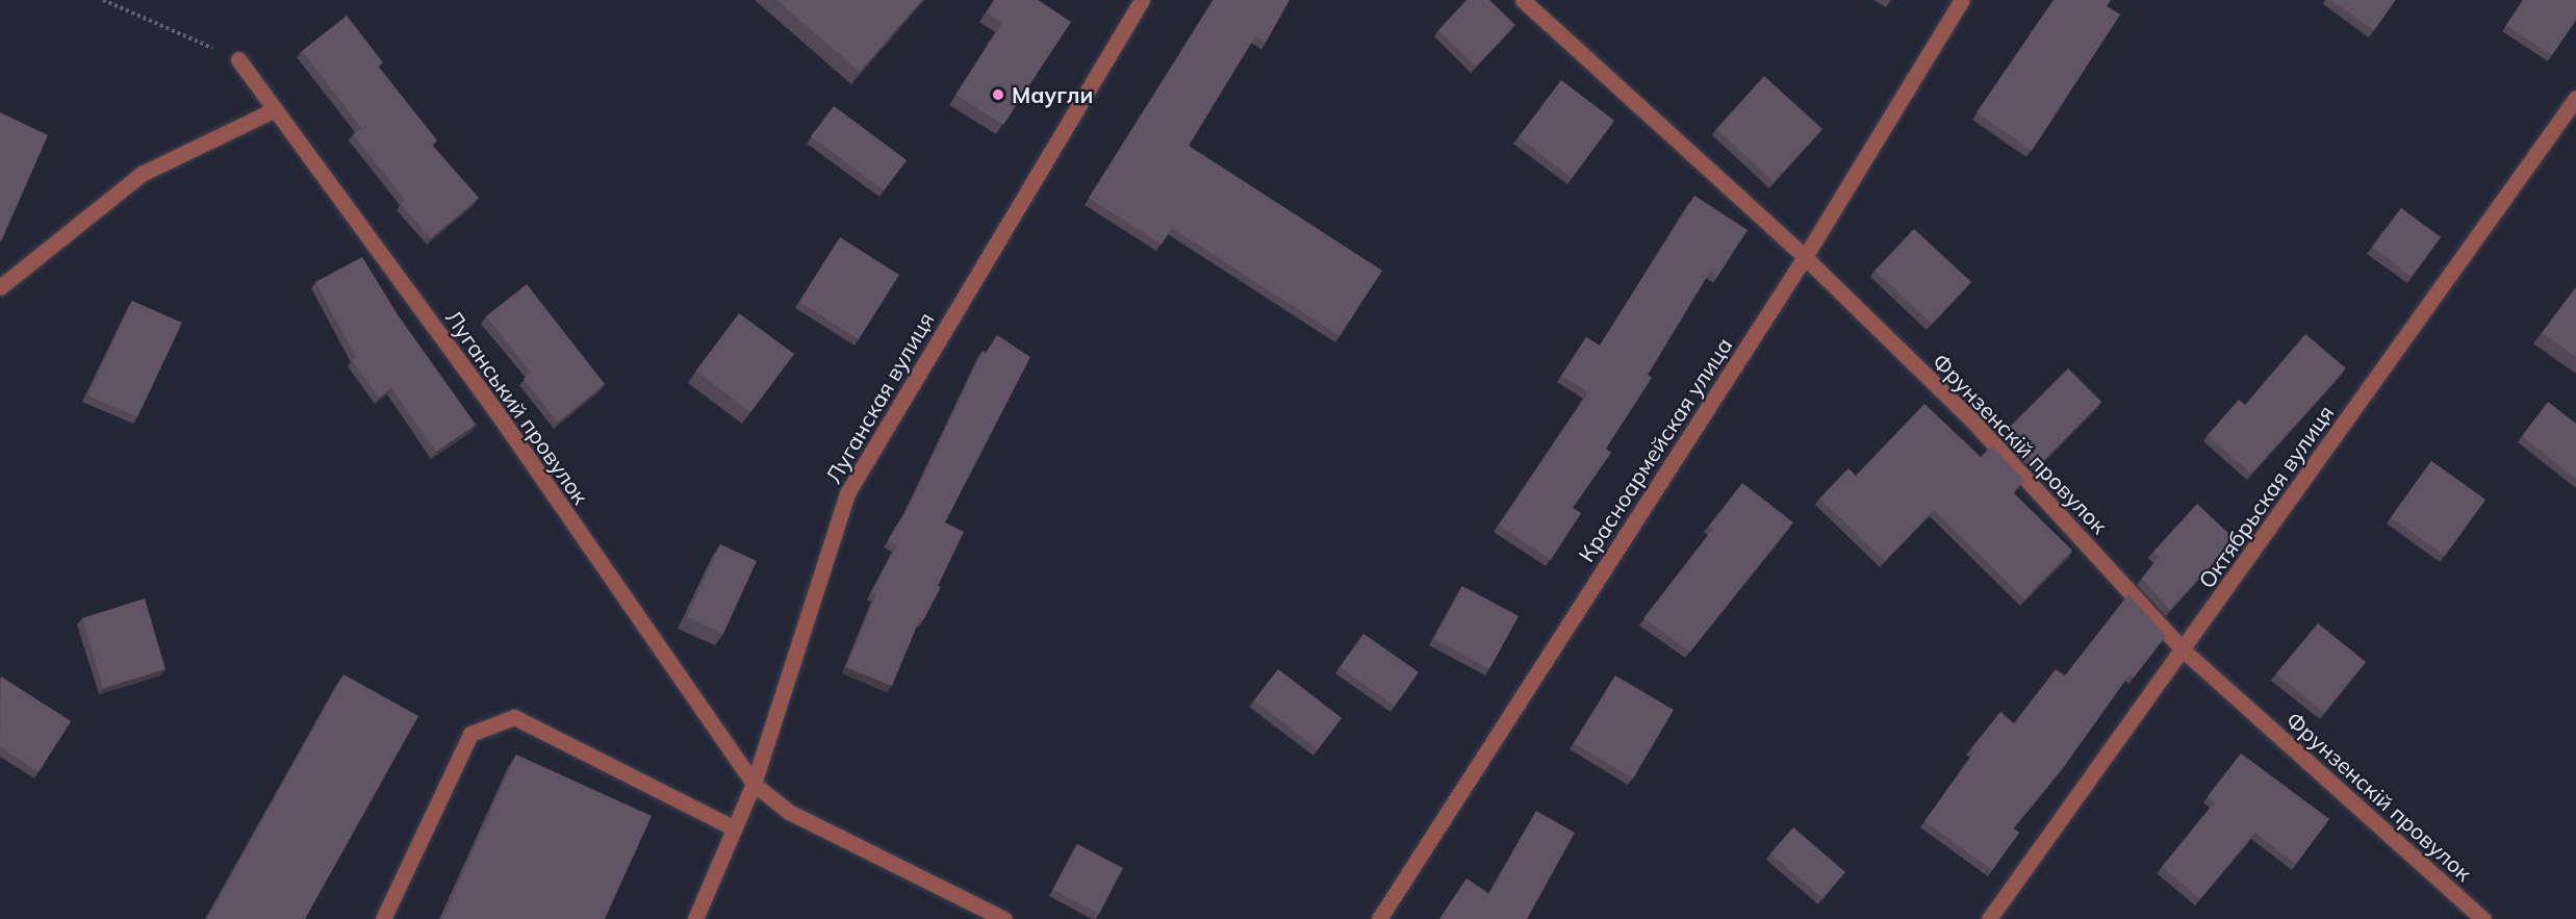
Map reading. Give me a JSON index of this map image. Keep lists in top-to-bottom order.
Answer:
{
  "streets": {
    "street": [
      "Луганская вулиця",
      "Луганський провулок",
      "Фрунзенскій провулок",
      "Красноармейская улица",
      "Октябрьская вулиця"
    ]
  },
  "crossings": [
    ["Луганская вулиця", "Луганський провулок"],
    ["Фрунзенскій провулок", "Красноармейская улица"],
    ["Фрунзенскій провулок", "Октябрьская вулиця"]
  ],
  "places": ["Маугли"]
}
